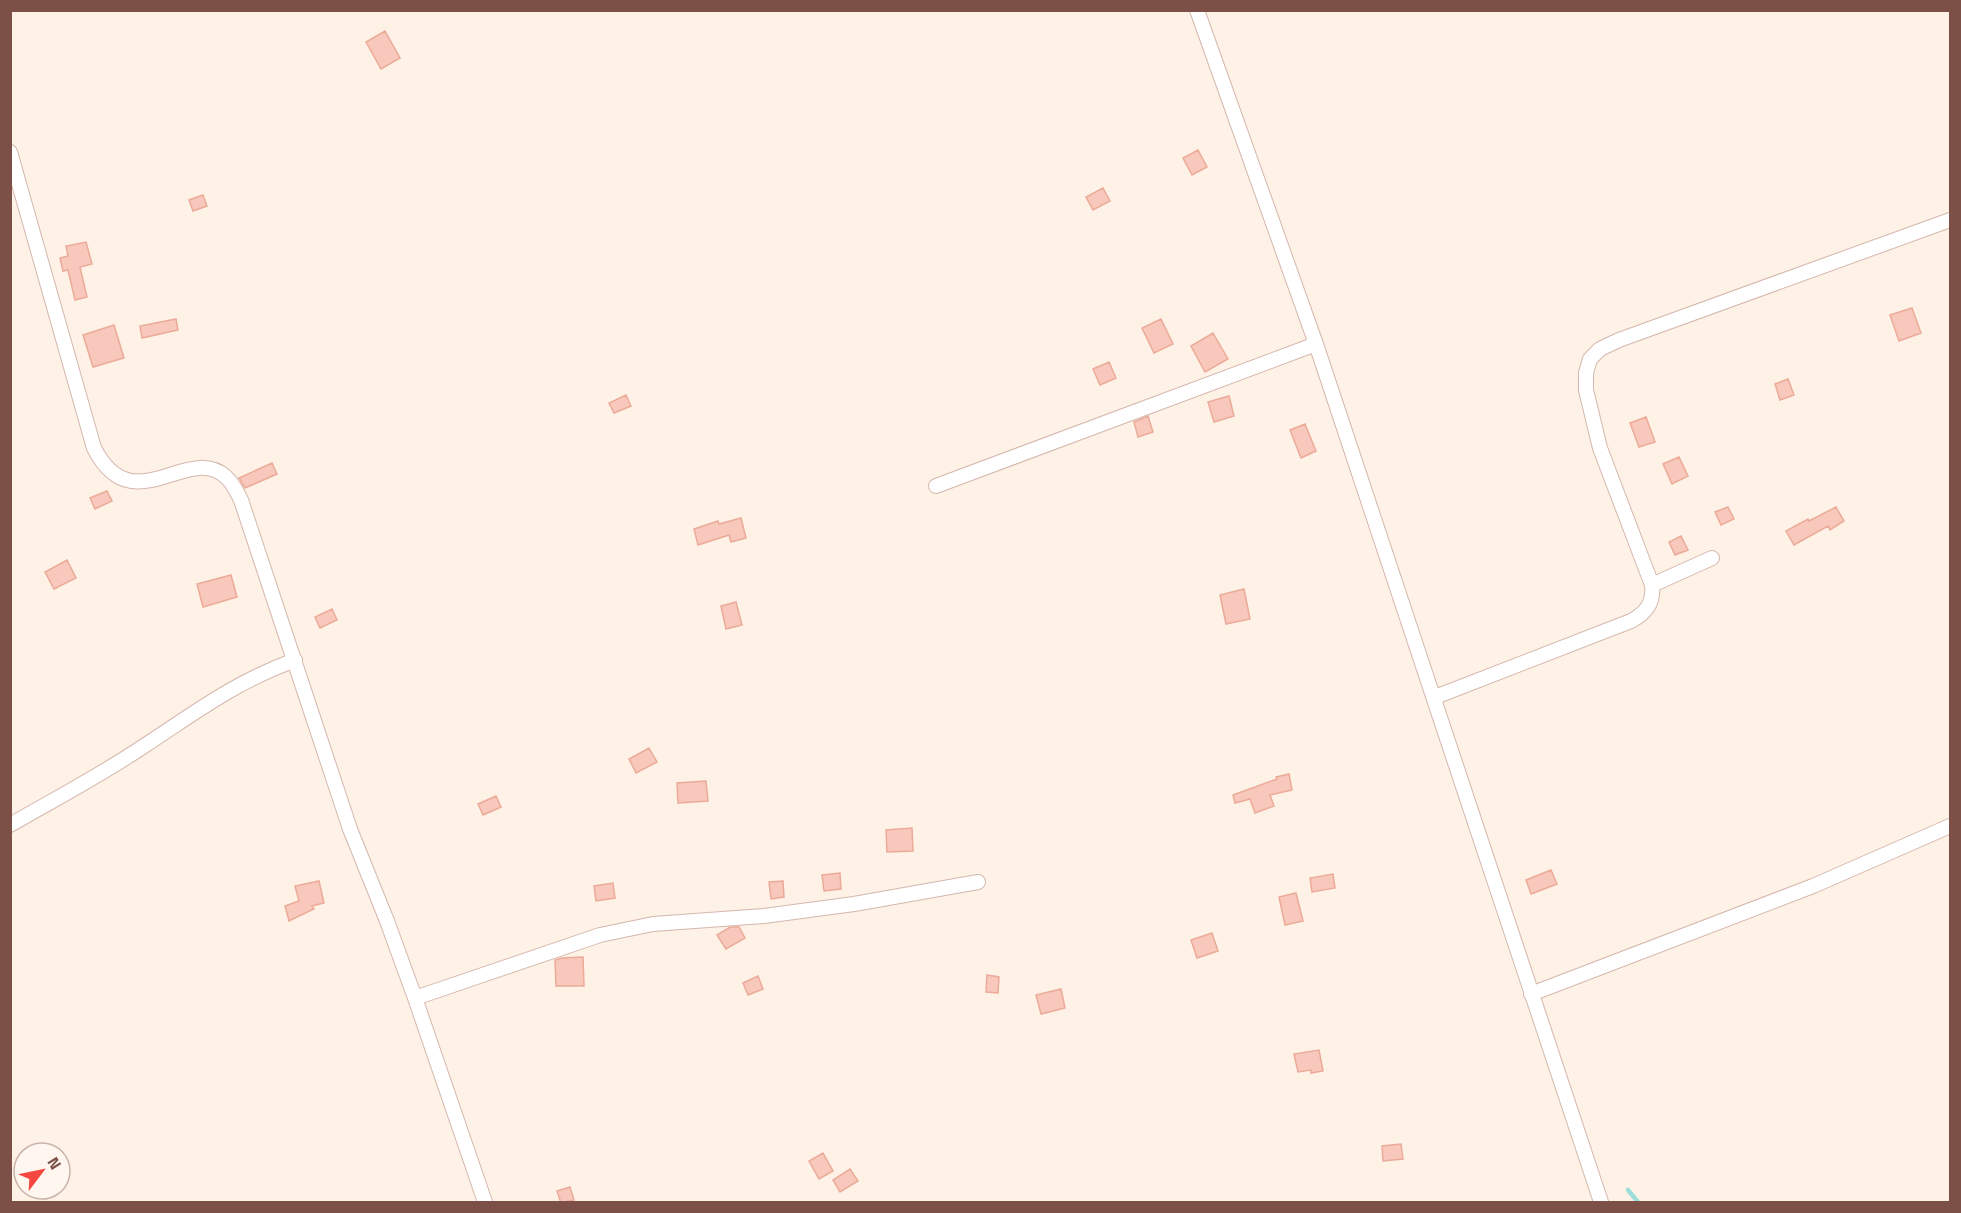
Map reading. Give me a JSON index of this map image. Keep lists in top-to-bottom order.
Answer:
{
  "north": "top right"
}
